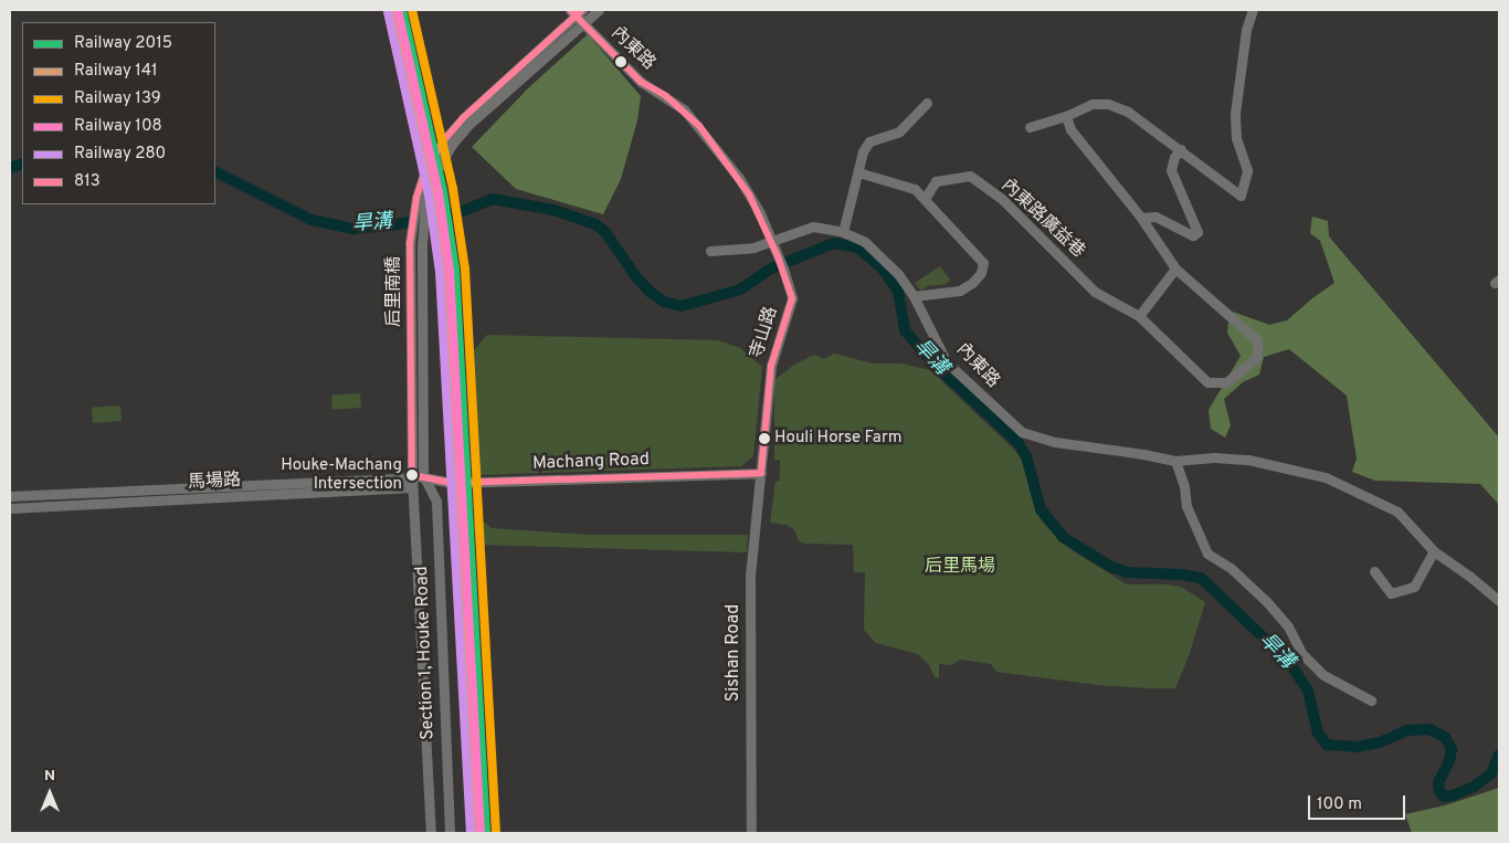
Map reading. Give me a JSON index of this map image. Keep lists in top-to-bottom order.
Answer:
{
  "streets": {
    "street": [
      "內東路",
      "內東路廣益巷",
      "后里南橋",
      "寺山路",
      "Machang Road",
      "馬場路",
      "Section 1, Houke Road",
      "Sishan Road"
    ]
  },
  "crossings": [
    ["內東路", "寺山路"],
    ["后里南橋", "Machang Road"],
    ["后里南橋", "馬場路"],
    ["后里南橋", "Section 1, Houke Road"],
    ["寺山路", "Machang Road"],
    ["寺山路", "Sishan Road"],
    ["Machang Road", "馬場路"],
    ["Machang Road", "Section 1, Houke Road"],
    ["Machang Road", "Sishan Road"],
    ["馬場路", "Section 1, Houke Road"]
  ],
  "water": ["旱溝"],
  "parks": ["后里馬場"],
  "places": ["Houli Horse Farm", "Houke-Machang Intersection"],
  "lines": [
    "rail line 2015",
    "rail line 139",
    "rail line 108",
    "transit line 813",
    "rail line 141",
    "rail line 280"
  ],
  "legend": [
    "Railway 2015",
    "Railway 141",
    "Railway 139",
    "Railway 108",
    "Railway 280",
    "813"
  ],
  "scale_bar": "100 m",
  "north": "top"
}
